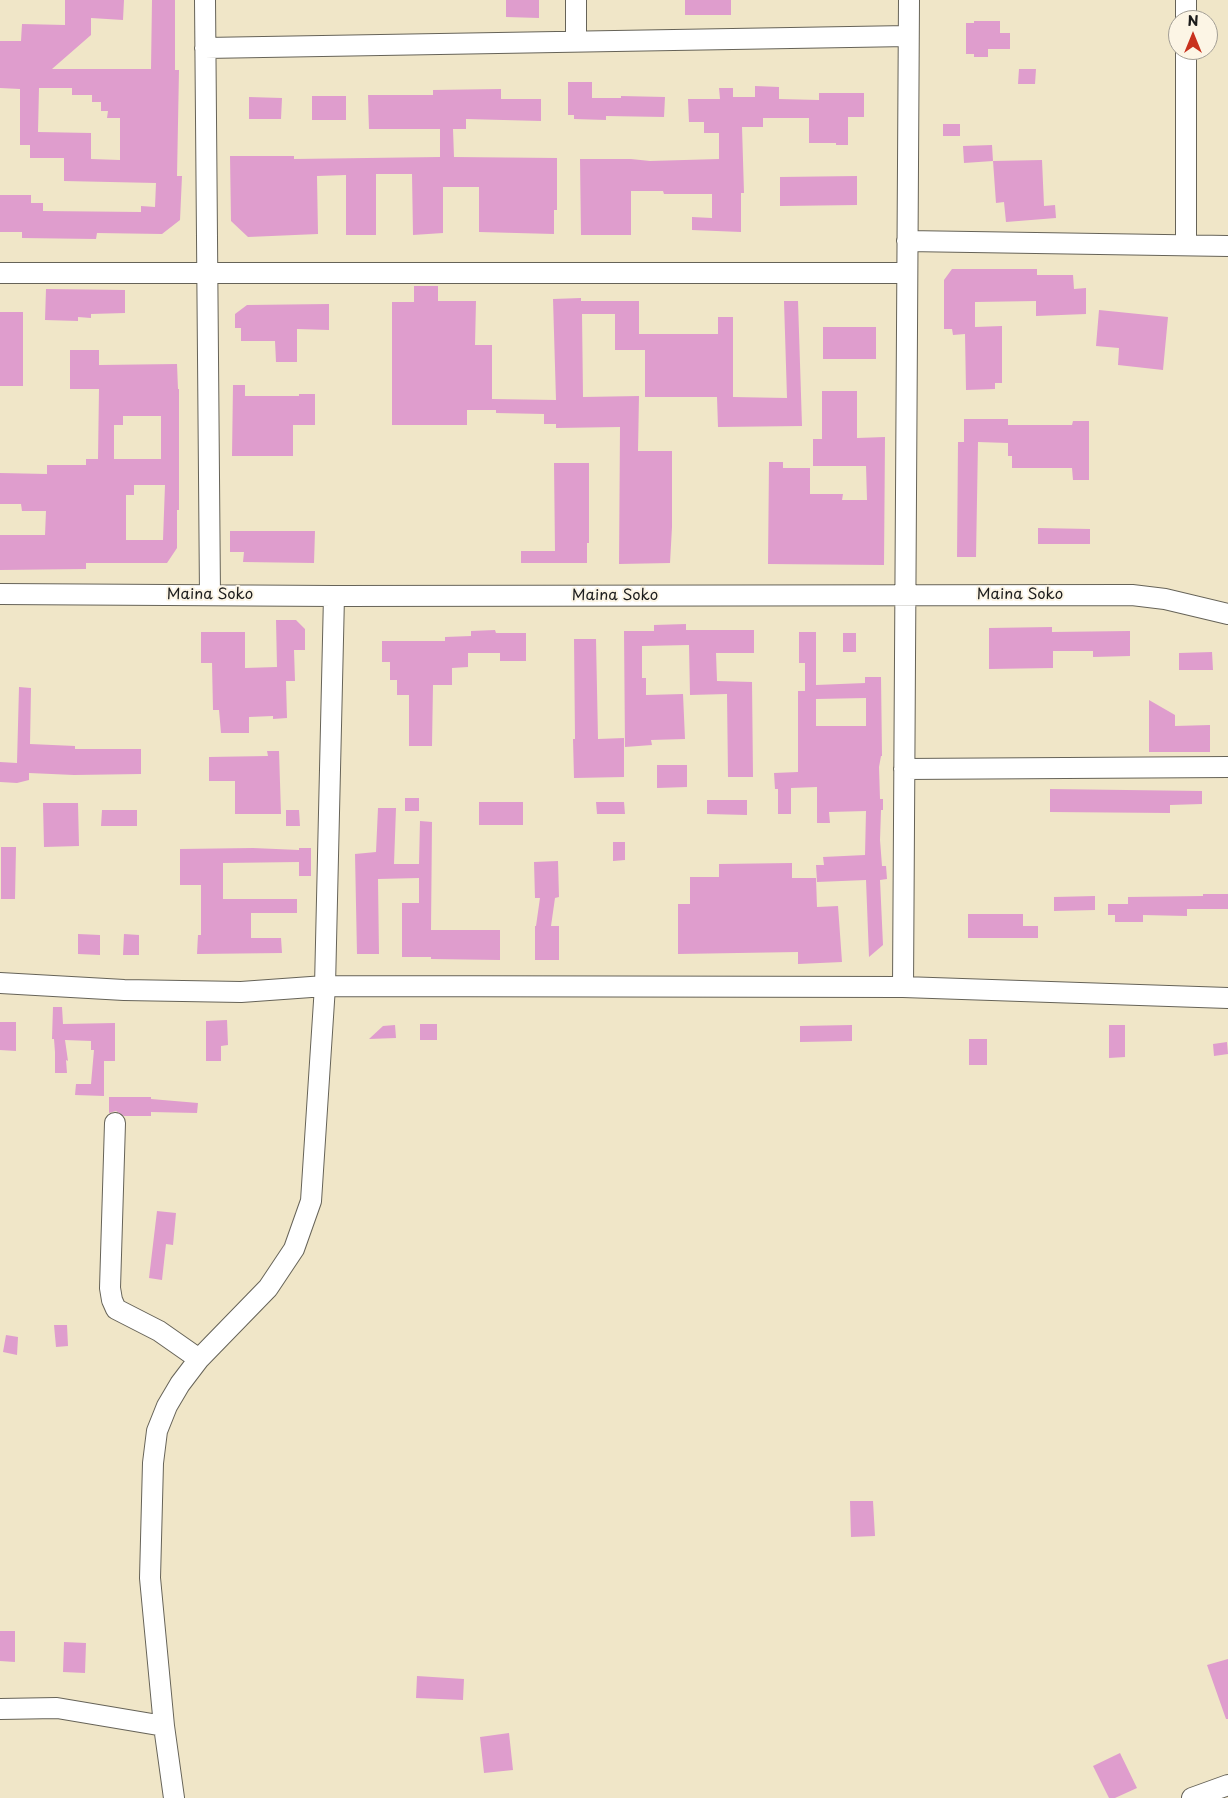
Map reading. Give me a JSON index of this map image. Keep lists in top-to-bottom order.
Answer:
{
  "streets": {
    "street": ["Maina Soko"]
  },
  "north": "top"
}
